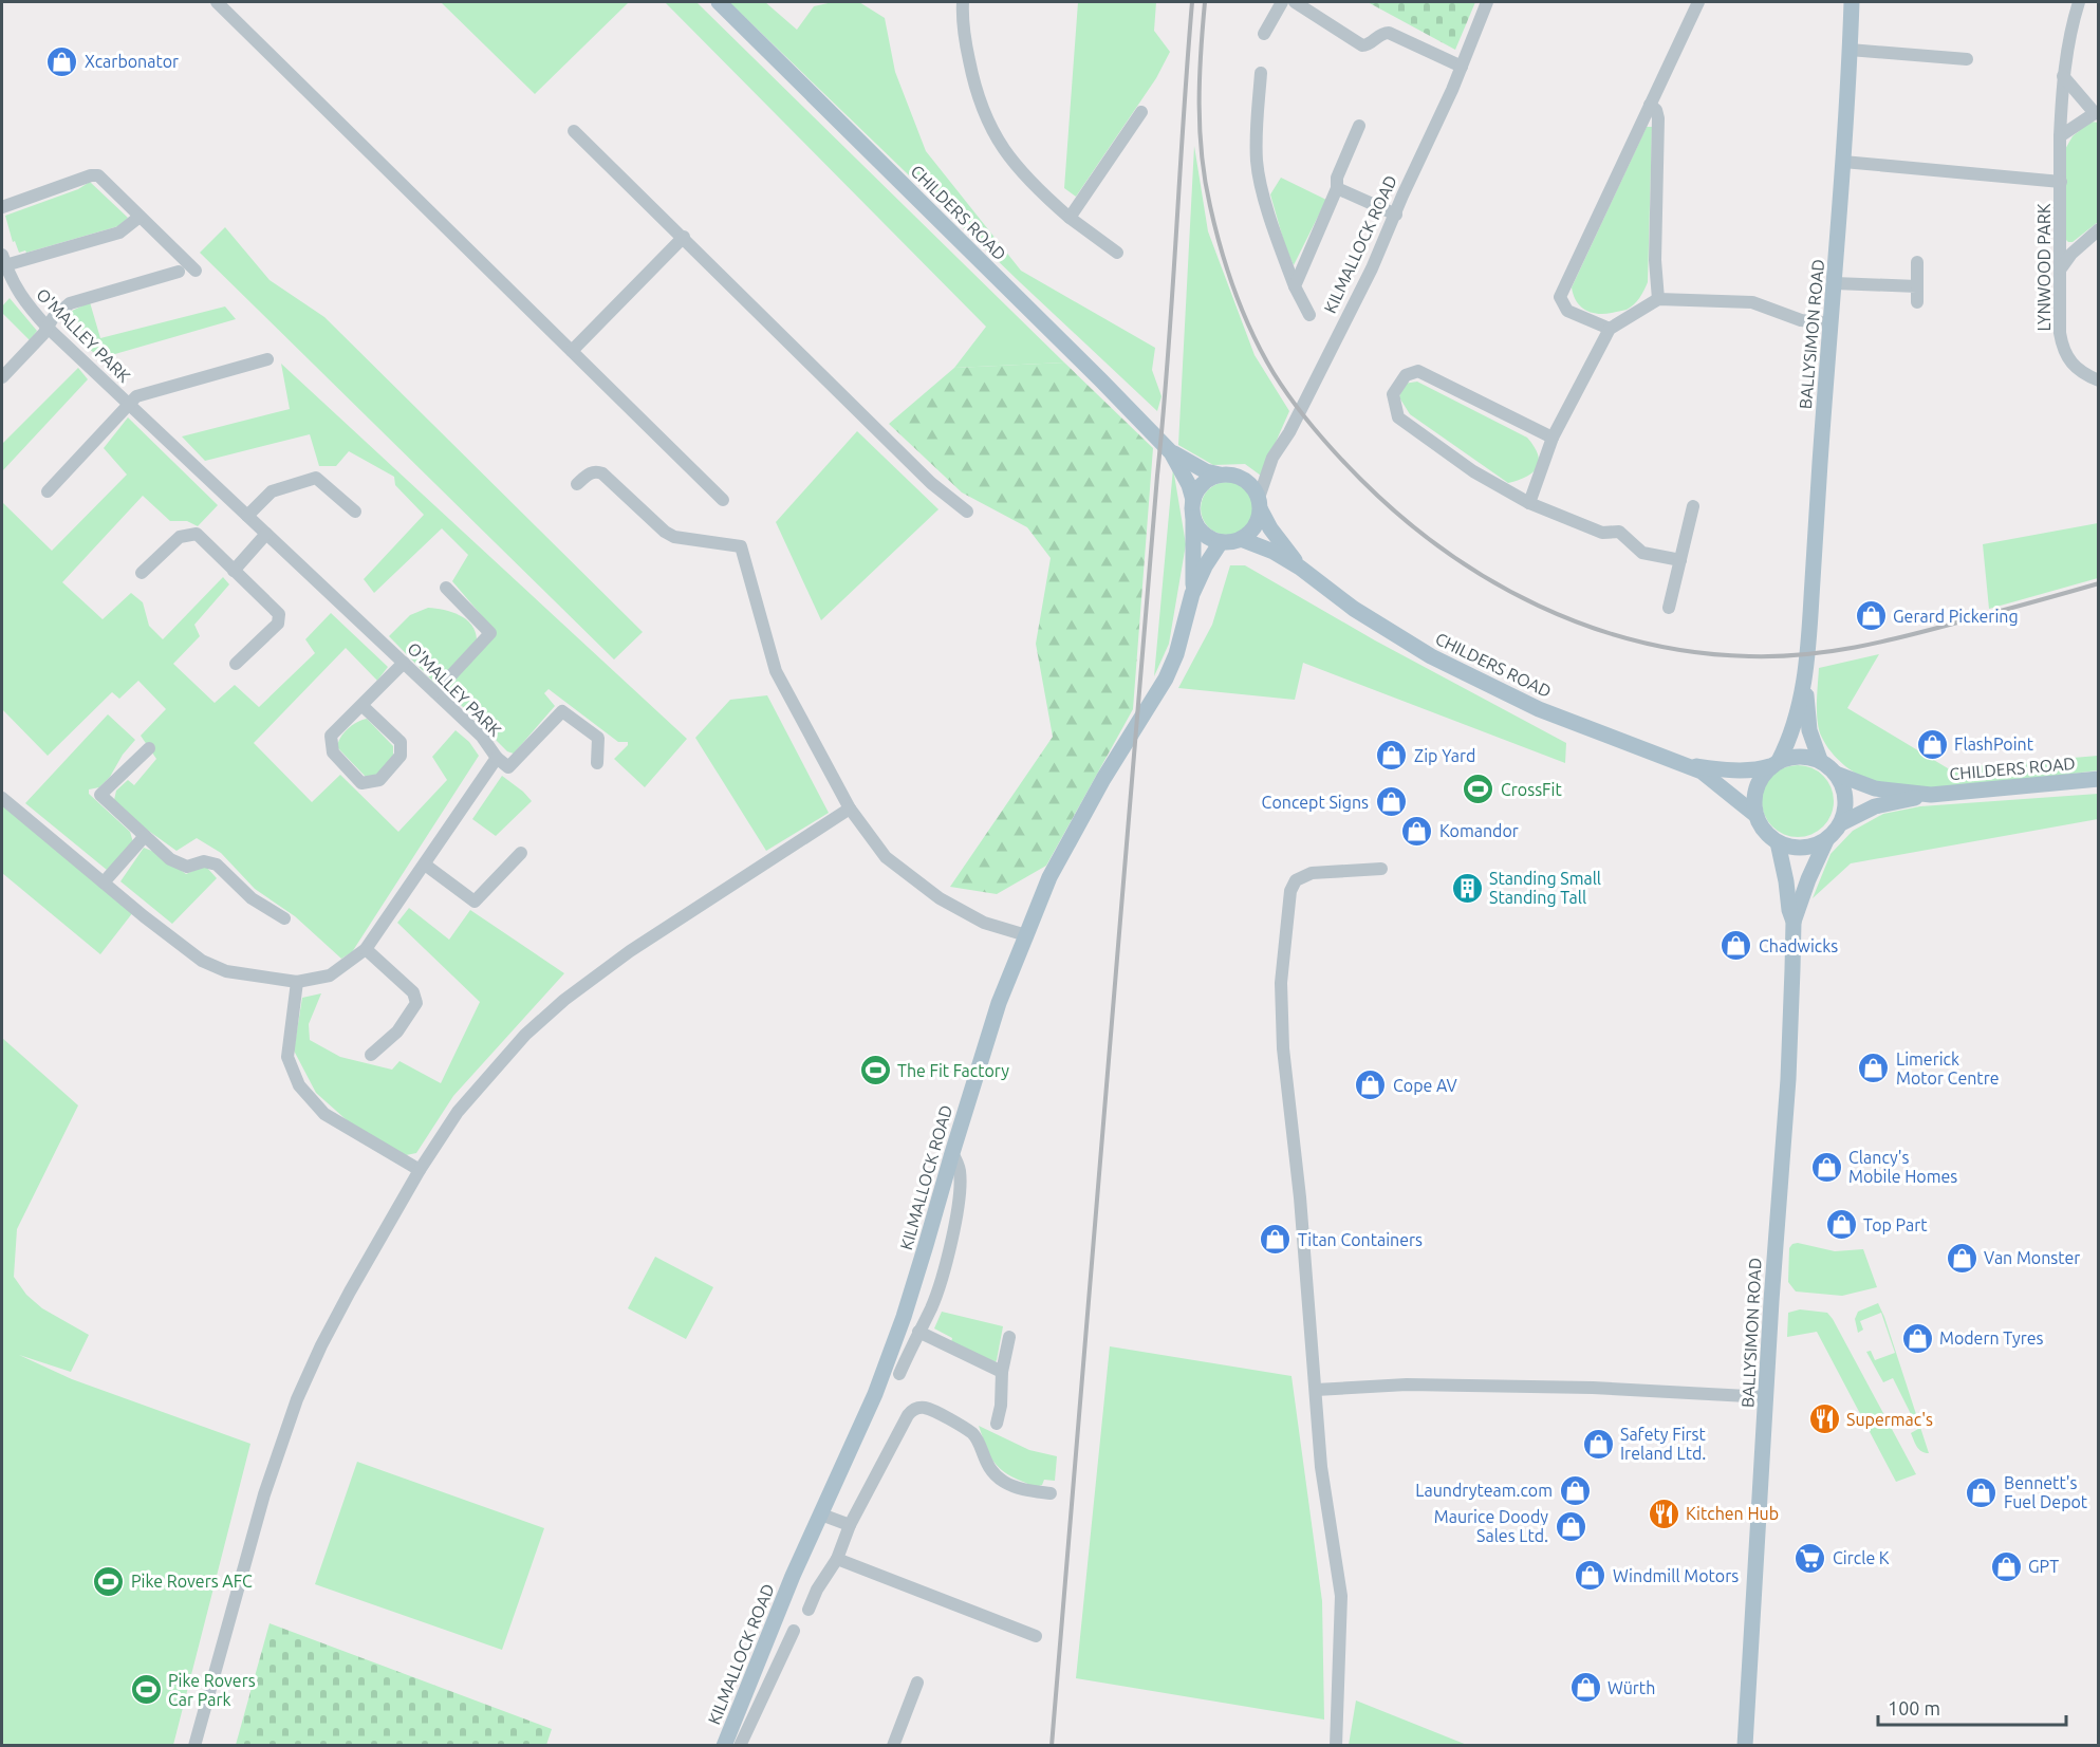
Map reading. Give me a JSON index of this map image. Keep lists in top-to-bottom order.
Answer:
{
  "streets": {
    "main road": ["CHILDERS ROAD", "KILMALLOCK ROAD", "BALLYSIMON ROAD"],
    "street": ["LYNWOOD PARK", "O'MALLEY PARK"]
  },
  "crossings": [
    ["CHILDERS ROAD", "KILMALLOCK ROAD"],
    ["CHILDERS ROAD", "BALLYSIMON ROAD"]
  ],
  "places": {
    "shop": [
      "Xcarbonator",
      "Gerard Pickering",
      "FlashPoint",
      "Zip Yard",
      "Concept Signs",
      "Komandor",
      "Chadwicks",
      "Limerick Motor Centre",
      "Cope AV",
      "Clancy's Mobile Homes",
      "Top Part",
      "Titan Containers",
      "Van Monster",
      "Modern Tyres",
      "Safety First Ireland Ltd.",
      "Laundryteam.com",
      "Bennett's Fuel Depot",
      "Maurice Doody Sales Ltd.",
      "GPT",
      "Windmill Motors",
      "Würth"
    ],
    "sports": [
      "CrossFit",
      "The Fit Factory",
      "Pike Rovers AFC",
      "Pike Rovers Car Park"
    ],
    "building": ["Standing Small Standing Tall"],
    "restaurant": ["Supermac's", "Kitchen Hub"],
    "supermarket": ["Circle K"]
  },
  "scale_bar": "100 m"
}
